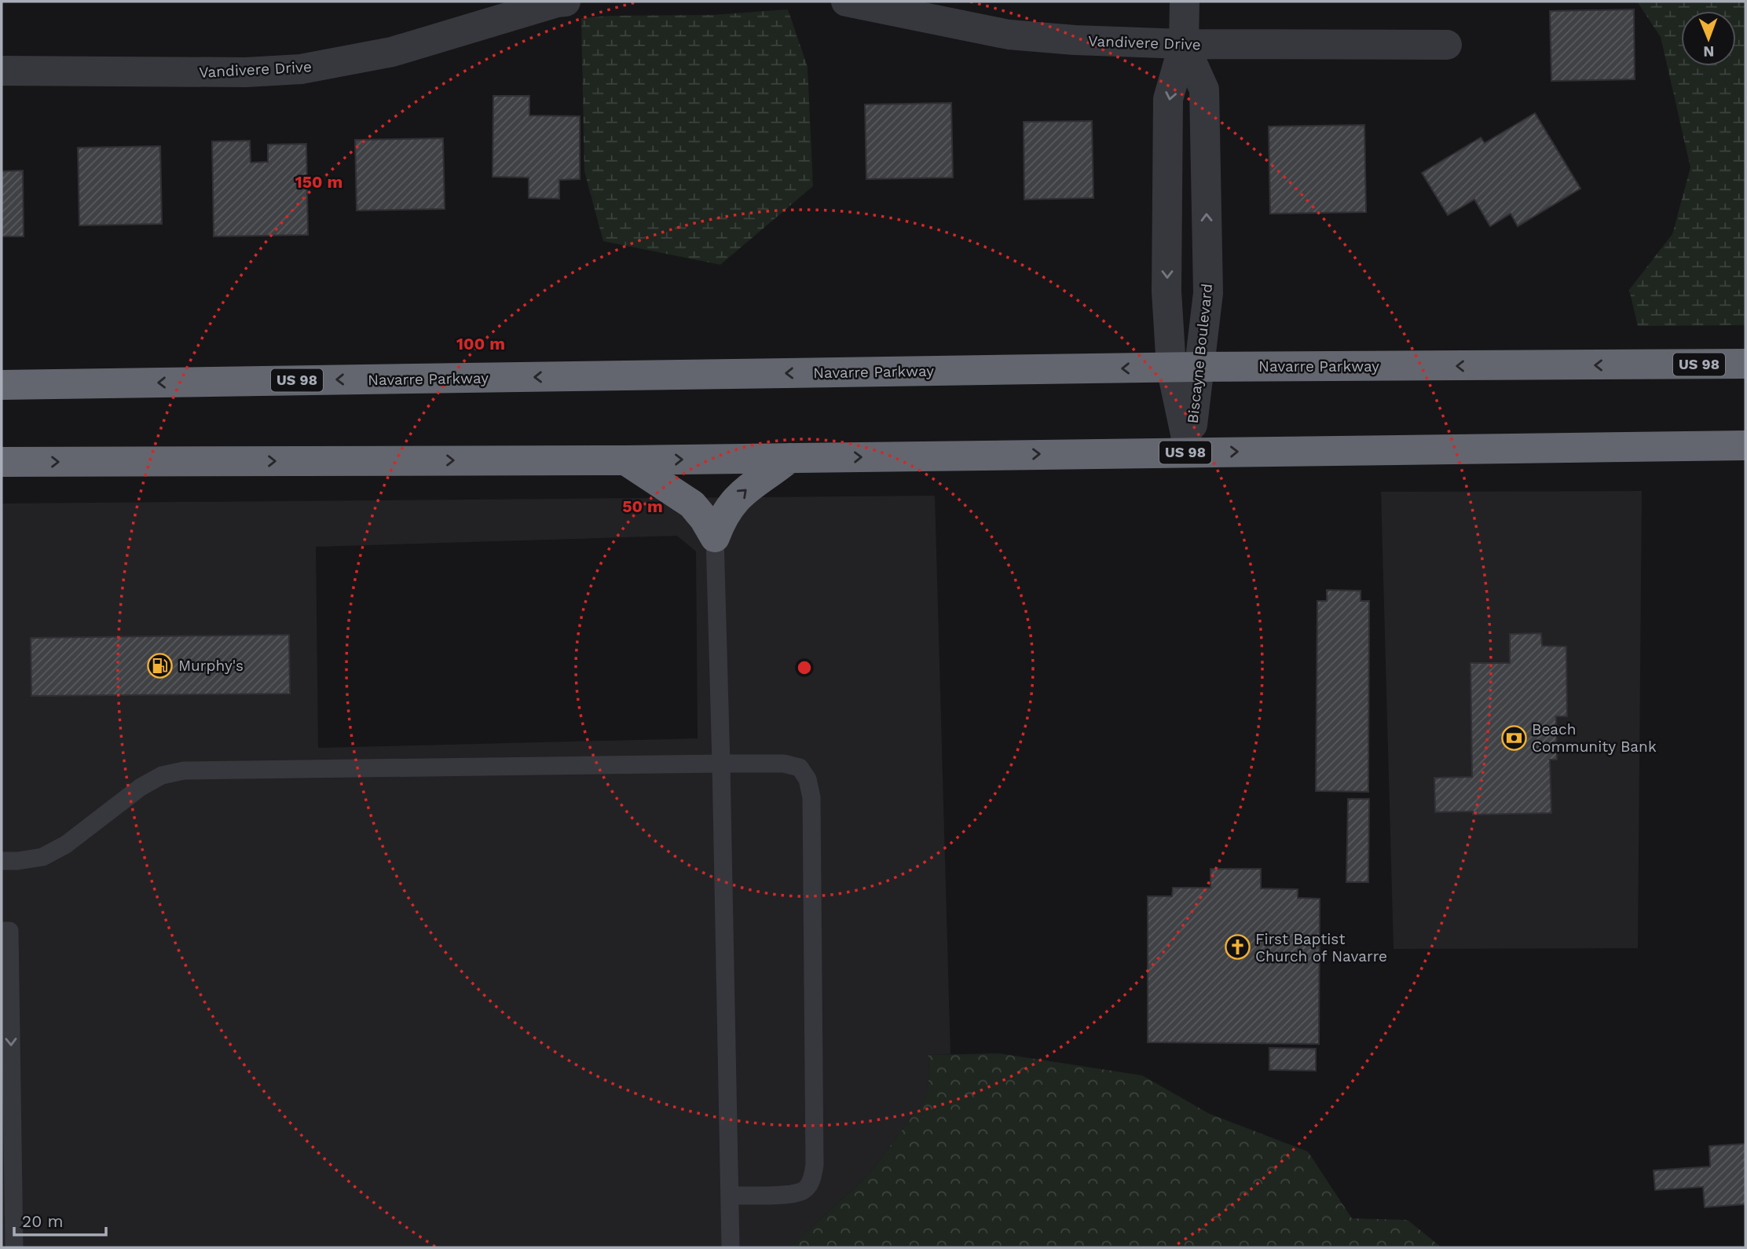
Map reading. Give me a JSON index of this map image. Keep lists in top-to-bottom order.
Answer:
{
  "streets": {
    "highway": ["US 98", "Navarre Parkway"],
    "street": ["Vandivere Drive", "Biscayne Boulevard"]
  },
  "crossings": [
    ["Vandivere Drive", "Biscayne Boulevard"],
    ["Biscayne Boulevard", "US 98"],
    ["Biscayne Boulevard", "Navarre Parkway"]
  ],
  "places": {
    "fuel station": ["Murphy's"],
    "bank": ["Beach Community Bank"],
    "church": ["First Baptist Church of Navarre"]
  },
  "scale_bar": "20 m",
  "north": "bottom",
  "rings": ["150 m", "100 m", "50 m"]
}
